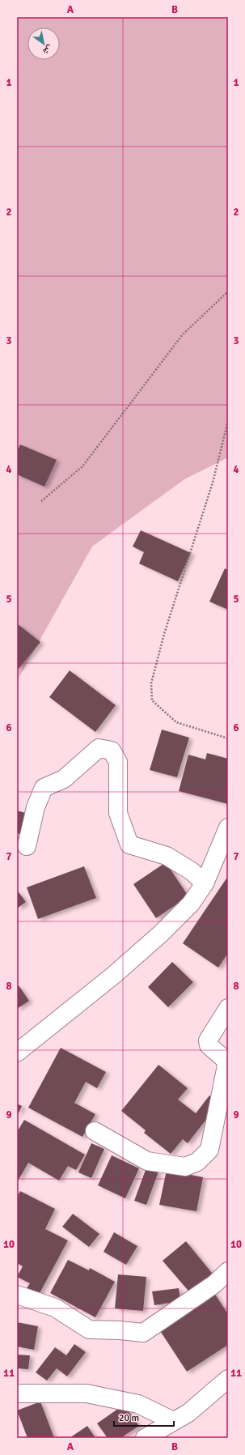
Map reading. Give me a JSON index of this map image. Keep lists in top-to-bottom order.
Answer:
{
  "scale_bar": "20 m",
  "north": "bottom right",
  "grid": {
    "columns": ["A", "B"],
    "rows": [
      "1",
      "2",
      "3",
      "4",
      "5",
      "6",
      "7",
      "8",
      "9",
      "10",
      "11"
    ]
  }
}
